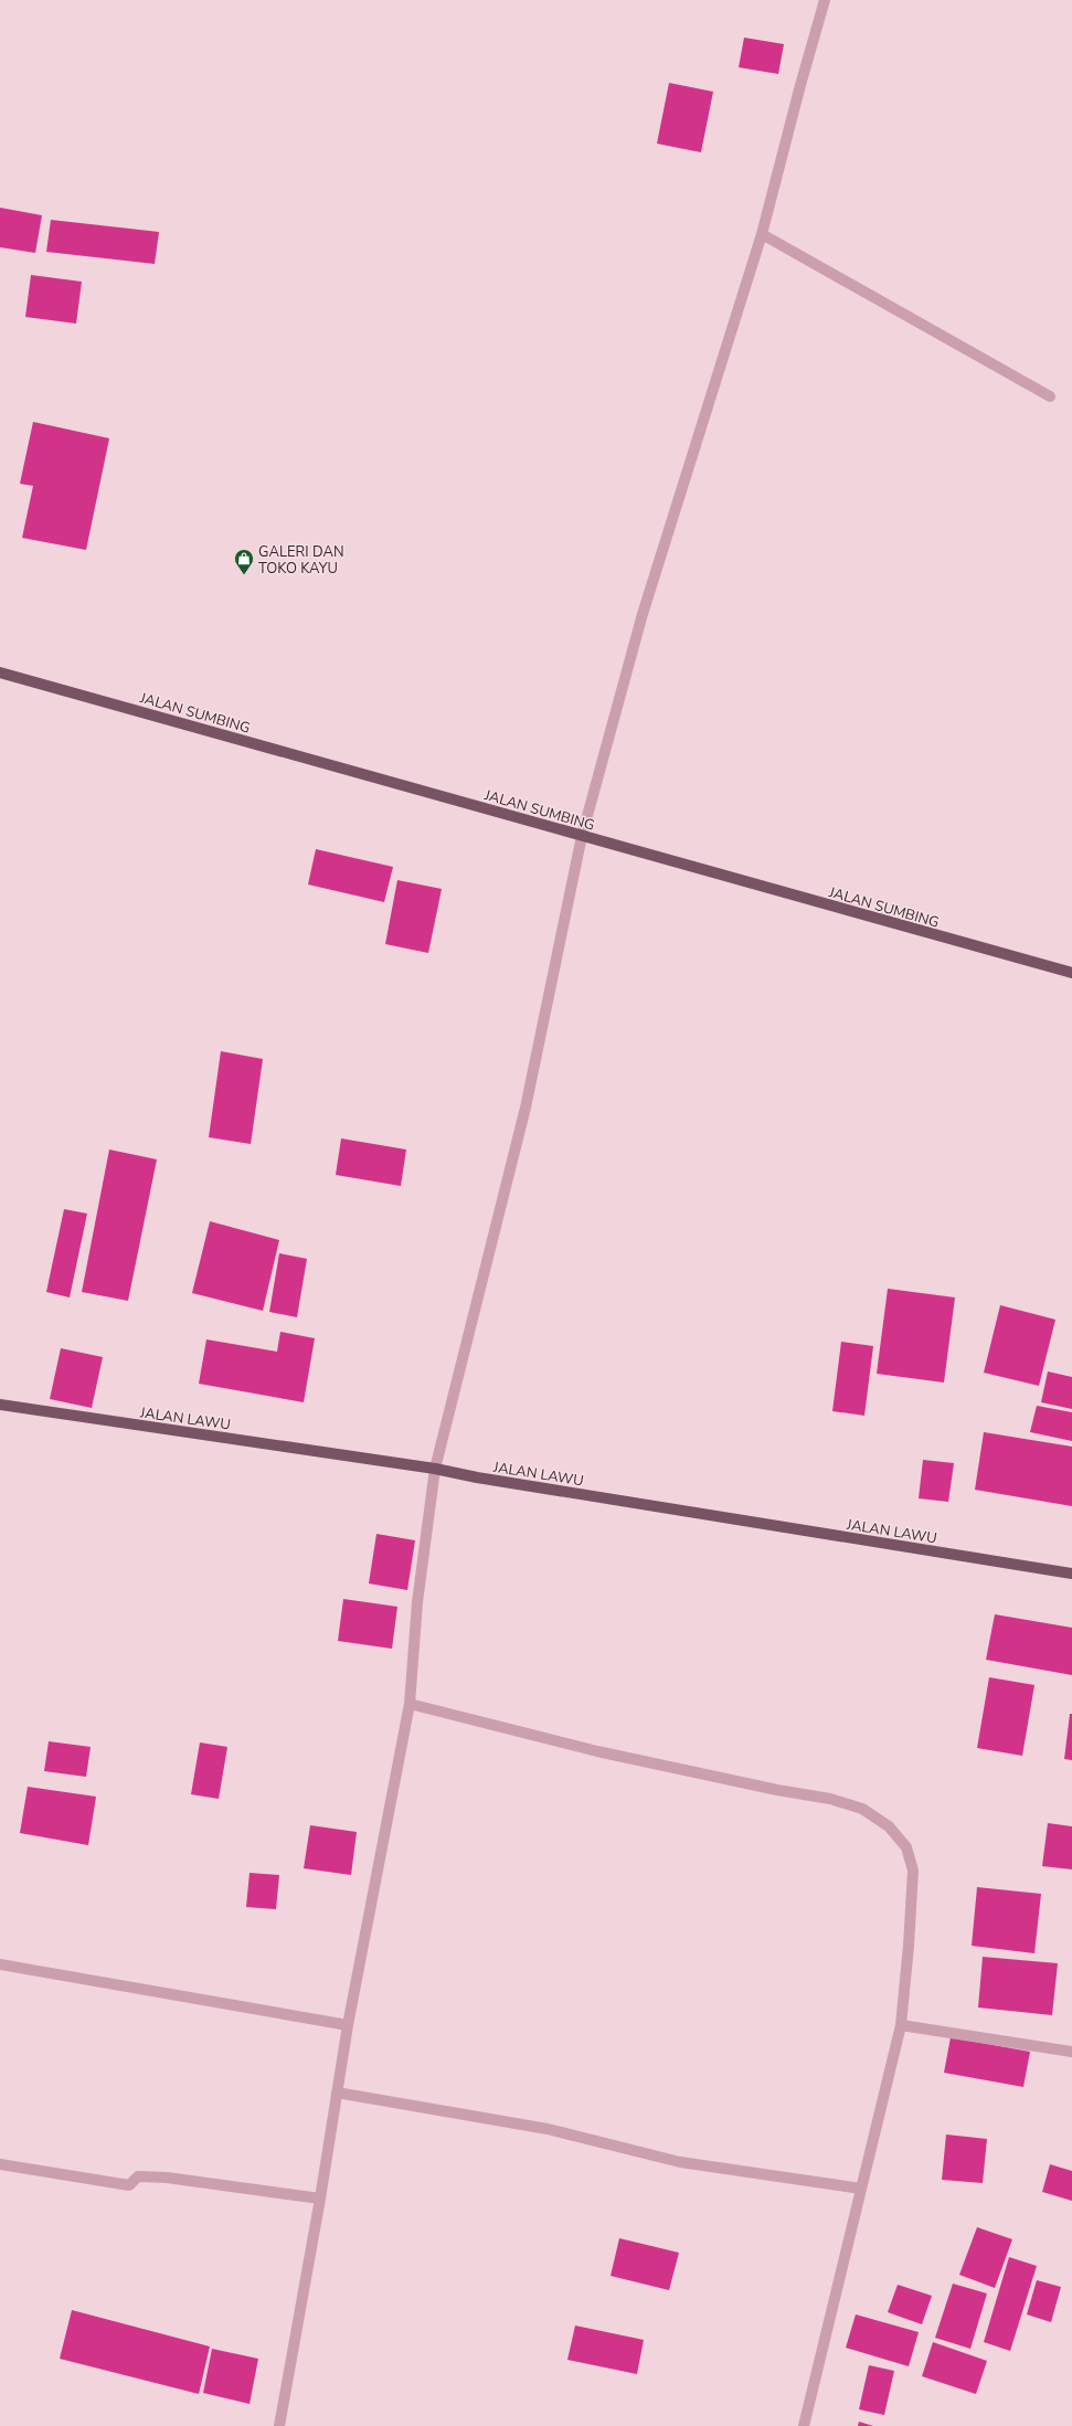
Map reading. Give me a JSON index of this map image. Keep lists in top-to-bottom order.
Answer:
{
  "streets": {
    "main road": ["JALAN SUMBING", "JALAN LAWU"]
  },
  "places": {
    "shop": ["GALERI DAN TOKO KAYU"]
  }
}
